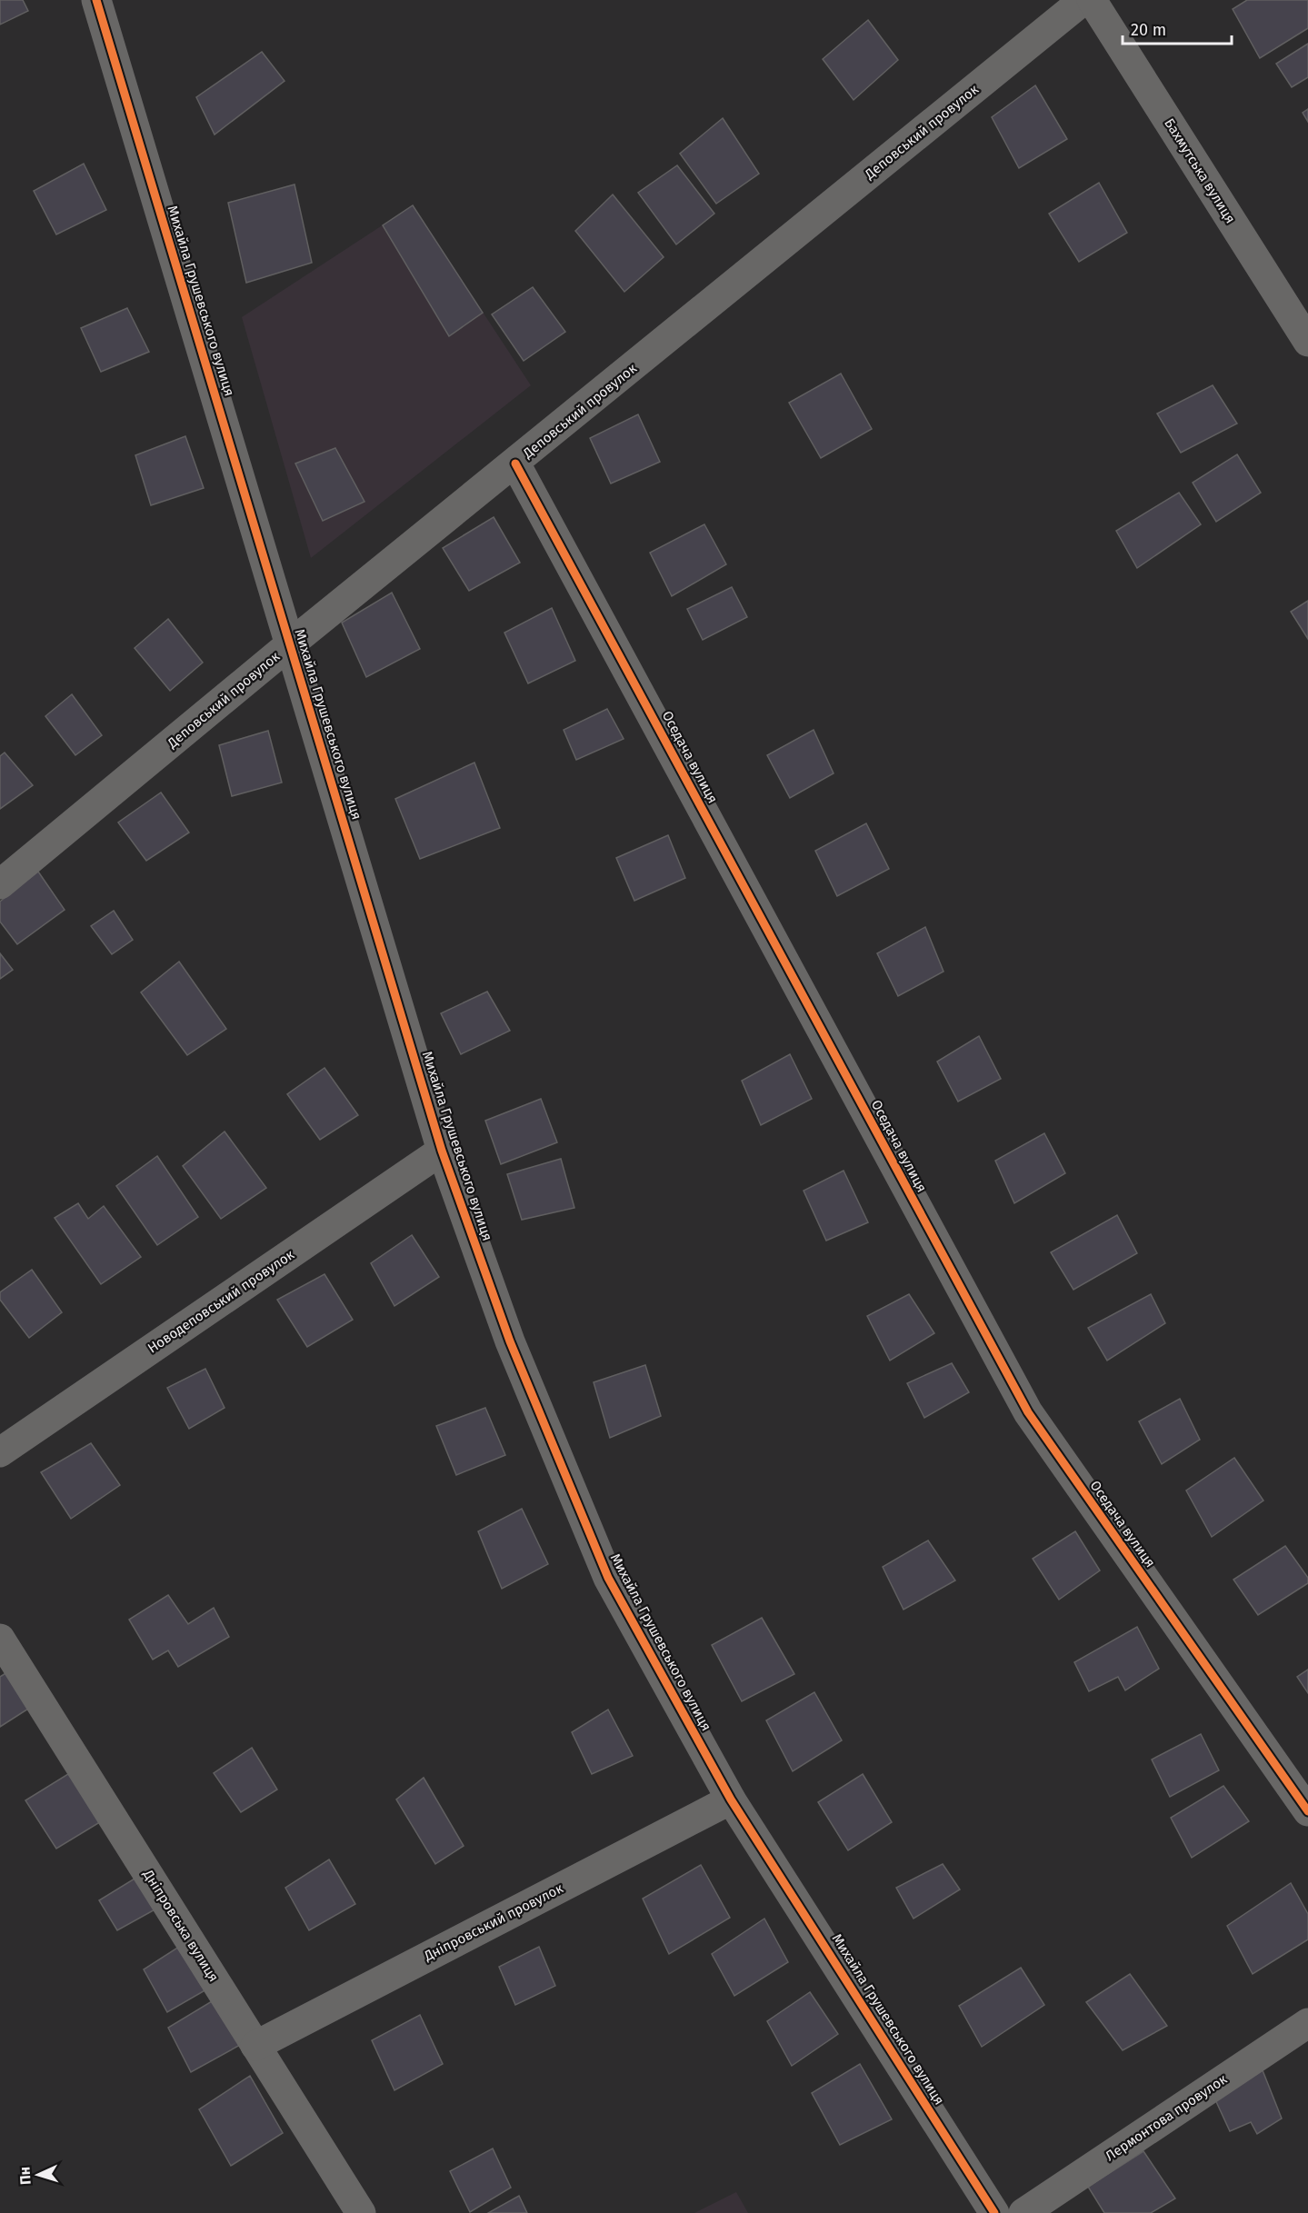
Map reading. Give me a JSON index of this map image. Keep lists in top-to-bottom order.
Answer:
{
  "streets": {
    "street": [
      "Деповський провулок",
      "Бахмутська вулиця",
      "Михайла Грушевського вулиця",
      "Оседача вулиця",
      "Новодеповський провулок",
      "Дніпровський провулок",
      "Дніпровська вулиця",
      "Лермонтова провулок"
    ]
  },
  "crossings": [
    ["Деповський провулок", "Михайла Грушевського вулиця"],
    ["Деповський провулок", "Оседача вулиця"],
    ["Михайла Грушевського вулиця", "Новодеповський провулок"],
    ["Михайла Грушевського вулиця", "Дніпровський провулок"],
    ["Дніпровський провулок", "Дніпровська вулиця"]
  ],
  "scale_bar": "20 m",
  "north": "left"
}
